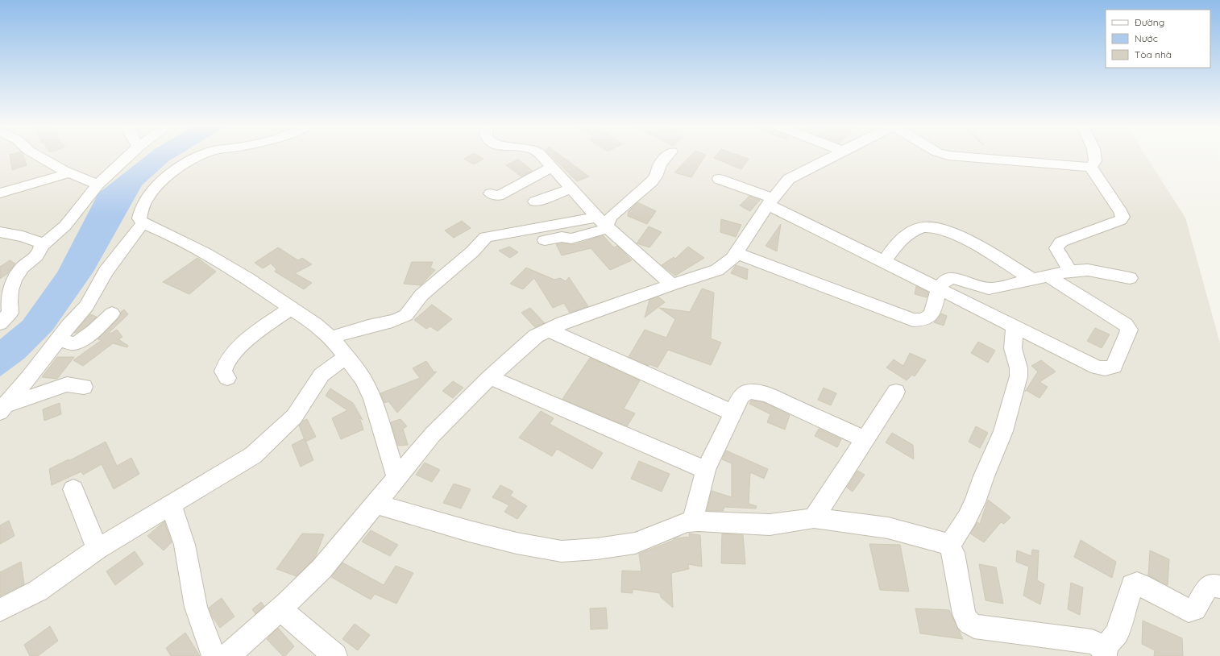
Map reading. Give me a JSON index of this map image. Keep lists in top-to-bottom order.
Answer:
{
  "legend": ["Đường", "Nước", "Tòa nhà"]
}
